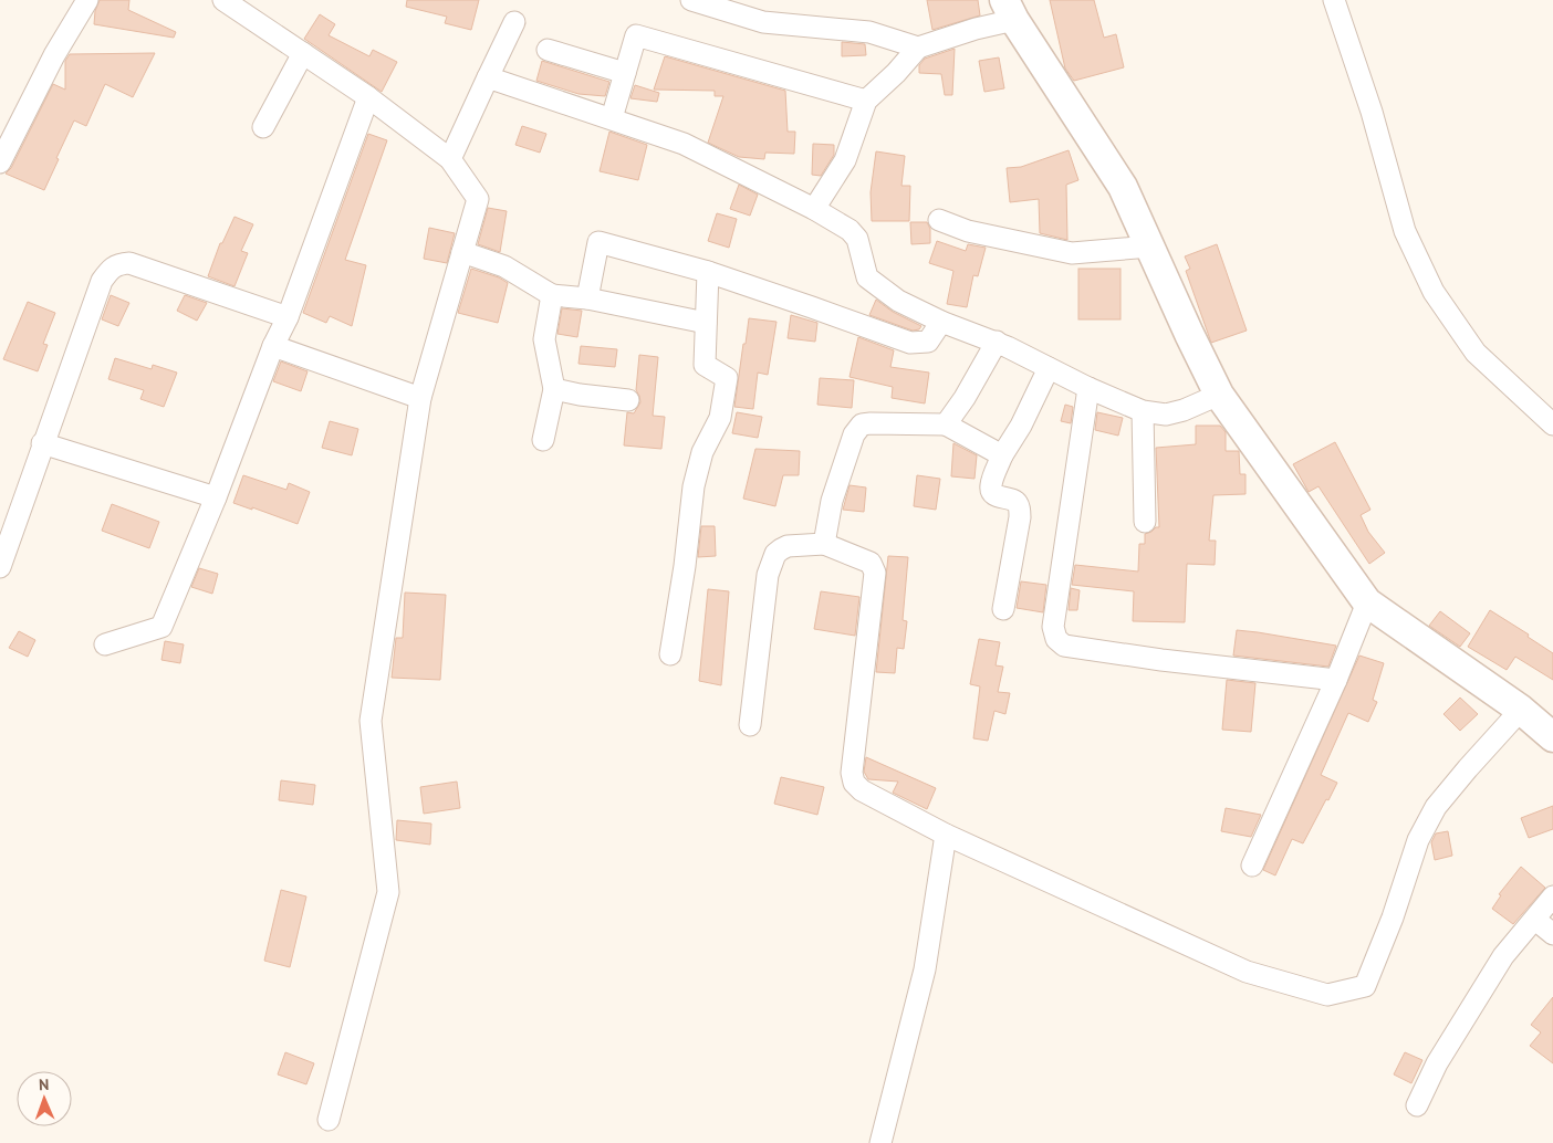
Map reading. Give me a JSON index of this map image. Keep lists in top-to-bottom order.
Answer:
{
  "north": "top"
}
